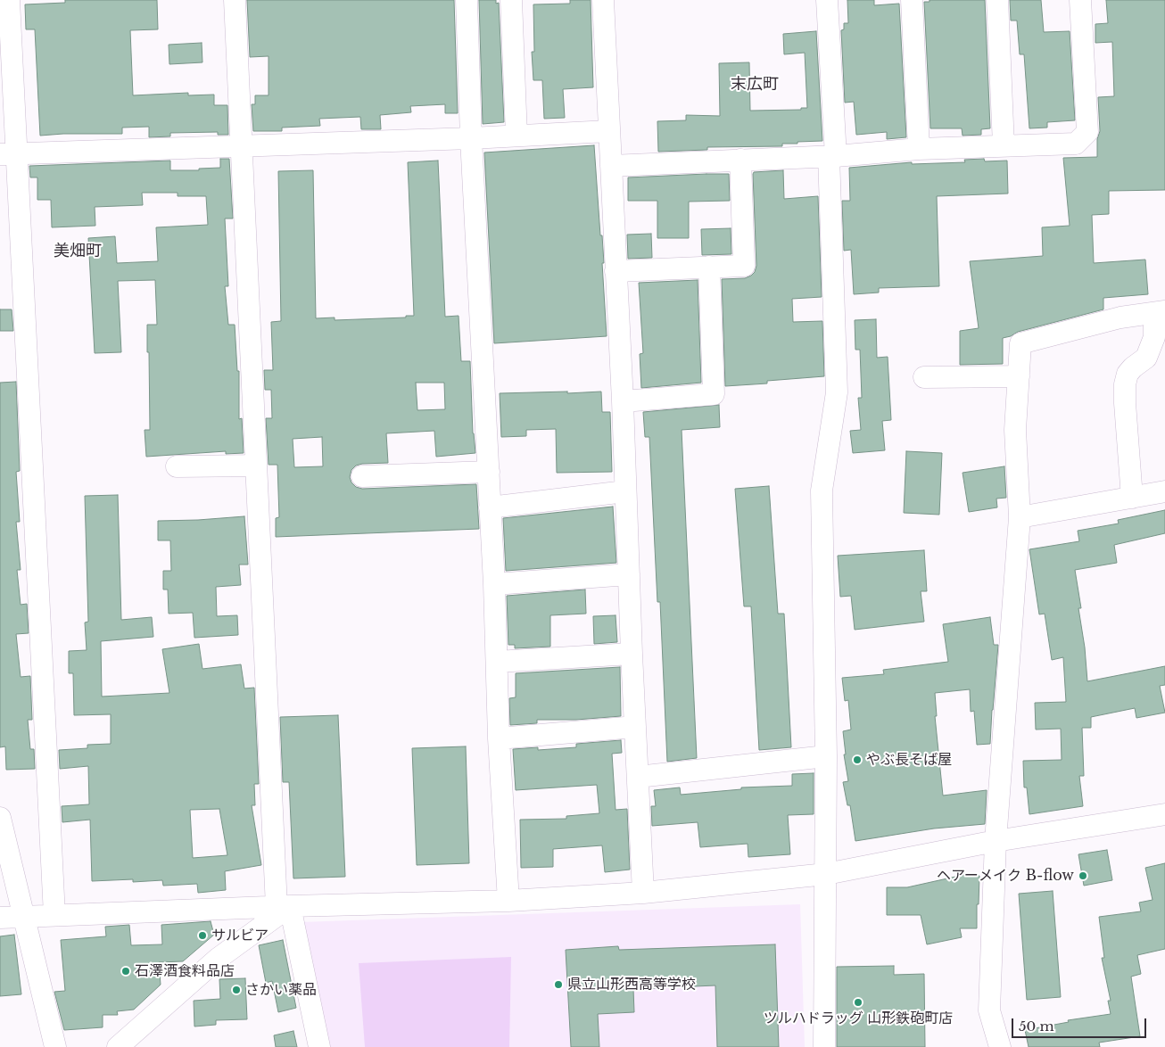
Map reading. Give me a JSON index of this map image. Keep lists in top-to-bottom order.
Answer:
{
  "districts": ["末広町", "美畑町"],
  "places": [
    "やぶ長そば屋",
    "ヘアーメイク B-flow",
    "サルビア",
    "石澤酒食料品店",
    "県立山形西高等学校",
    "さかい薬品",
    "ツルハドラッグ 山形鉄砲町店"
  ],
  "scale_bar": "50 m"
}
